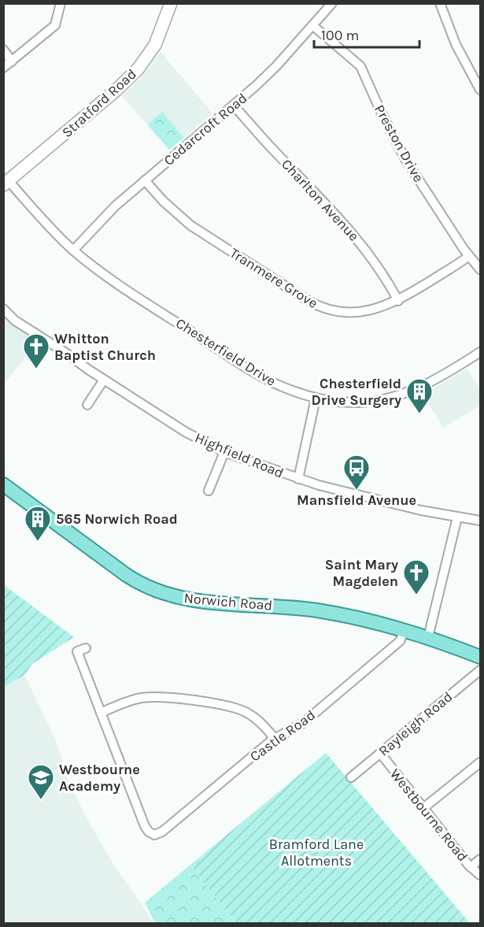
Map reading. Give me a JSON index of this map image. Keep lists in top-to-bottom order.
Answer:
{
  "streets": {
    "main road": ["Norwich Road"],
    "street": [
      "Stratford Road",
      "Cedarcroft Road",
      "Preston Drive",
      "Charlton Avenue",
      "Tranmere Grove",
      "Chesterfield Drive",
      "Highfield Road",
      "Rayleigh Road",
      "Castle Road",
      "Westbourne Road"
    ]
  },
  "crossings": [
    ["Stratford Road", "Chesterfield Drive"],
    ["Cedarcroft Road", "Preston Drive"],
    ["Cedarcroft Road", "Charlton Avenue"],
    ["Cedarcroft Road", "Tranmere Grove"],
    ["Cedarcroft Road", "Chesterfield Drive"],
    ["Preston Drive", "Tranmere Grove"],
    ["Charlton Avenue", "Tranmere Grove"],
    ["Norwich Road", "Castle Road"],
    ["Rayleigh Road", "Westbourne Road"]
  ],
  "parks": ["Bramford Lane Allotments"],
  "places": {
    "church": ["Whitton Baptist Church", "Saint Mary Magdelen"],
    "building": ["Chesterfield Drive Surgery", "565 Norwich Road"],
    "bus stop": ["Mansfield Avenue"],
    "school or university": ["Westbourne Academy"]
  },
  "scale_bar": "100 m"
}
